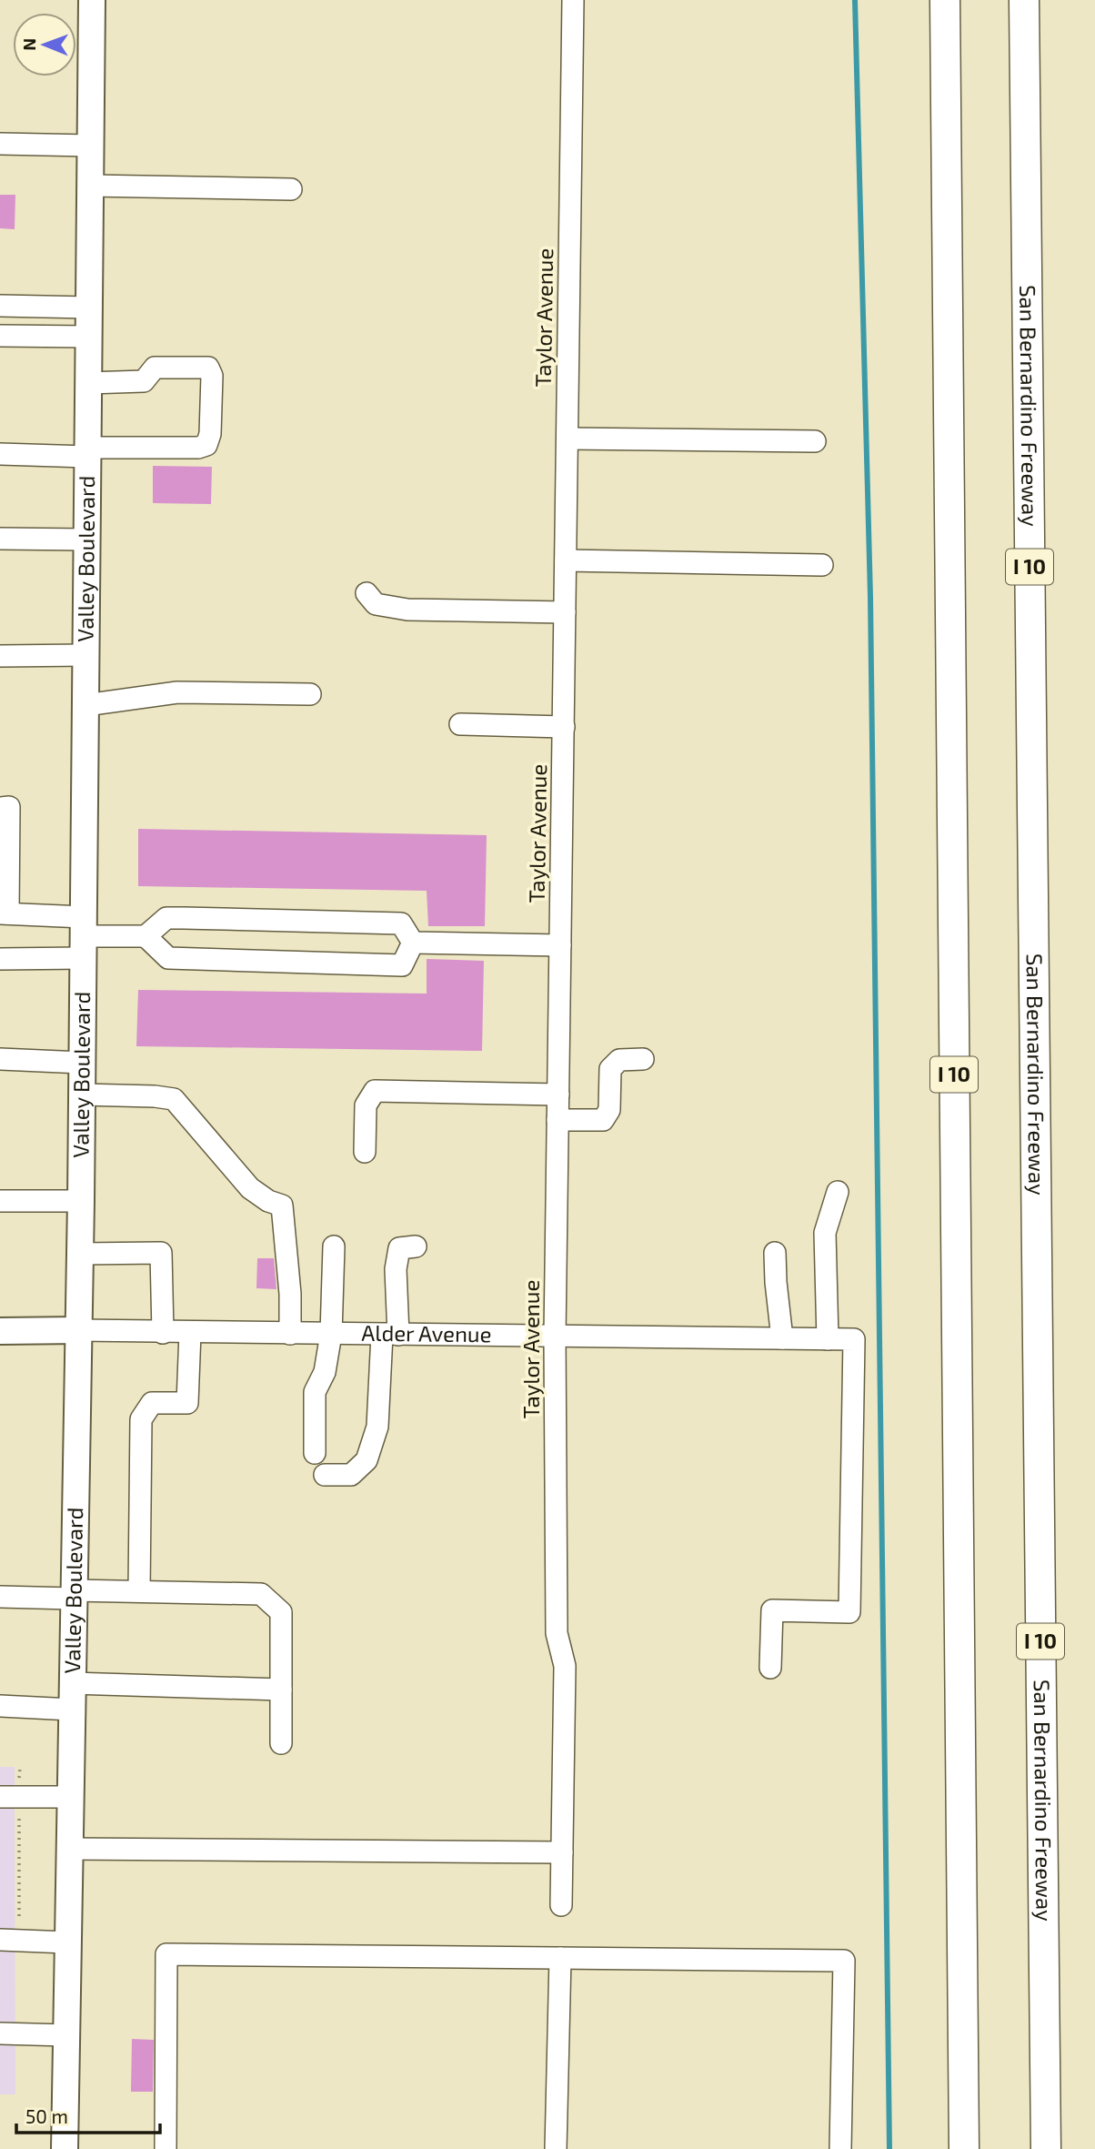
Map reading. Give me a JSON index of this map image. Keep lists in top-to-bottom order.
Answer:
{
  "streets": {
    "highway": ["San Bernardino Freeway", "I 10"],
    "main road": ["Valley Boulevard", "Alder Avenue"],
    "street": ["Taylor Avenue"]
  },
  "crossings": [
    ["Taylor Avenue", "Alder Avenue"],
    ["Valley Boulevard", "Alder Avenue"]
  ],
  "scale_bar": "50 m",
  "north": "left"
}
